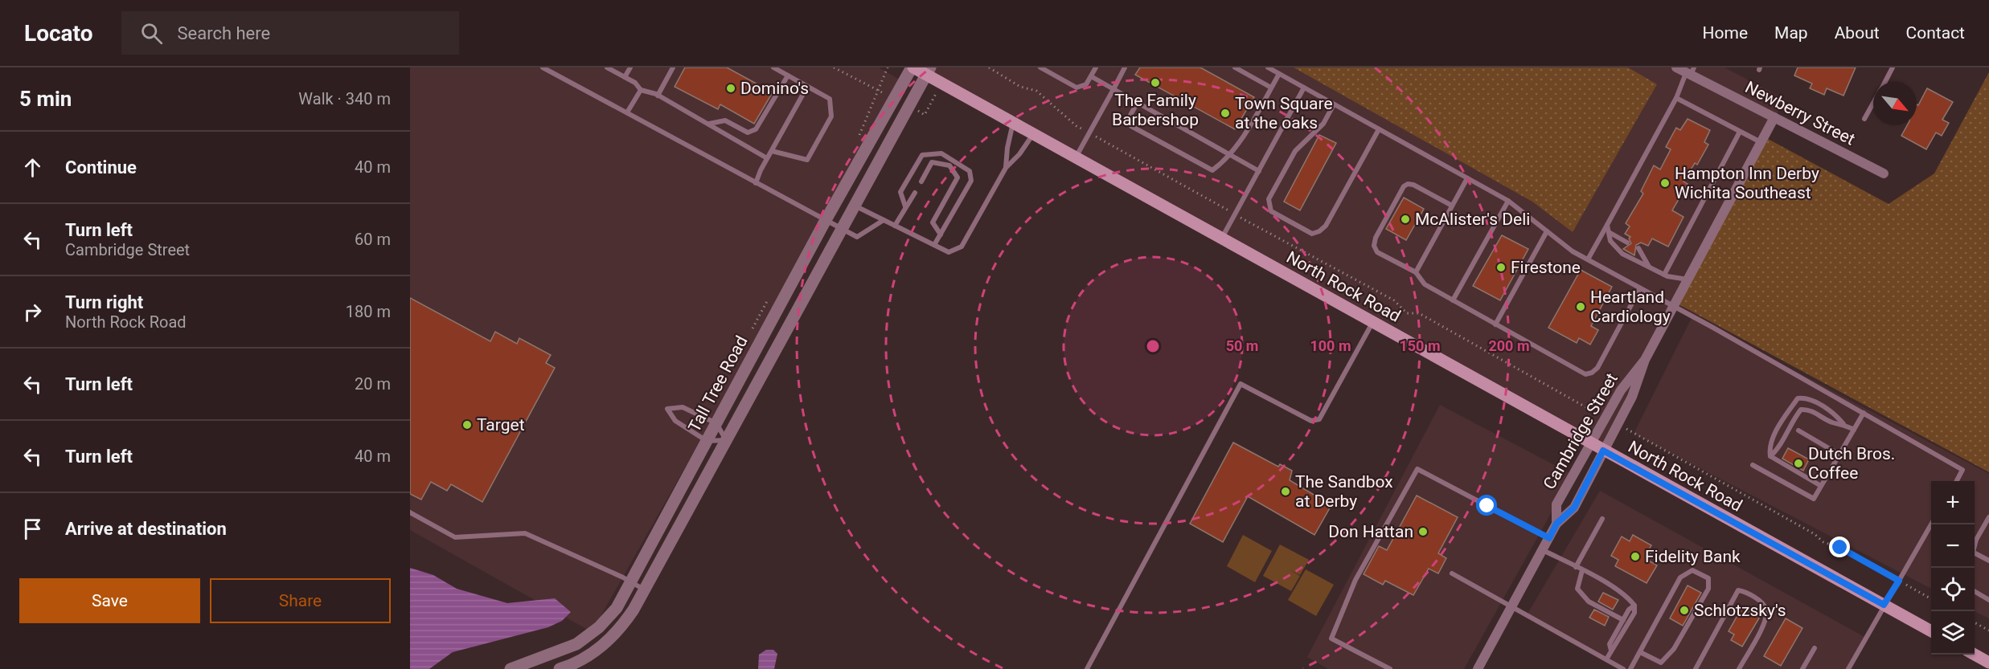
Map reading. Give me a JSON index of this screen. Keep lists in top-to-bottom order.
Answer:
{
  "streets": {
    "main road": ["North Rock Road"],
    "street": ["Newberry Street", "Tall Tree Road", "Cambridge Street"]
  },
  "crossings": [
    ["Newberry Street", "Cambridge Street"],
    ["North Rock Road", "Tall Tree Road"],
    ["North Rock Road", "Cambridge Street"]
  ],
  "places": [
    "The Family Barbershop",
    "Domino's",
    "Town Square at the oaks",
    "Hampton Inn Derby Wichita Southeast",
    "McAlister's Deli",
    "Firestone",
    "Heartland Cardiology",
    "Target",
    "Dutch Bros. Coffee",
    "The Sandbox at Derby",
    "Don Hattan",
    "Fidelity Bank",
    "Schlotzsky's"
  ],
  "north": "bottom right",
  "page": {
    "header": "Locato",
    "search": "Search here",
    "nav": [
      "Home",
      "Map",
      "About",
      "Contact"
    ],
    "heading": ["5 min", "Walk · 340 m"],
    "list": [
      ["Continue", "40 m"],
      ["Turn left", "Cambridge Street", "60 m"],
      ["Turn right", "North Rock Road", "180 m"],
      ["Turn left", "20 m"],
      ["Turn left", "40 m"],
      "Arrive at destination"
    ],
    "map_buttons": ["+", "−"],
    "buttons": ["Save", "Share"]
  },
  "rings": [
    "50 m",
    "100 m",
    "150 m",
    "200 m"
  ]
}
